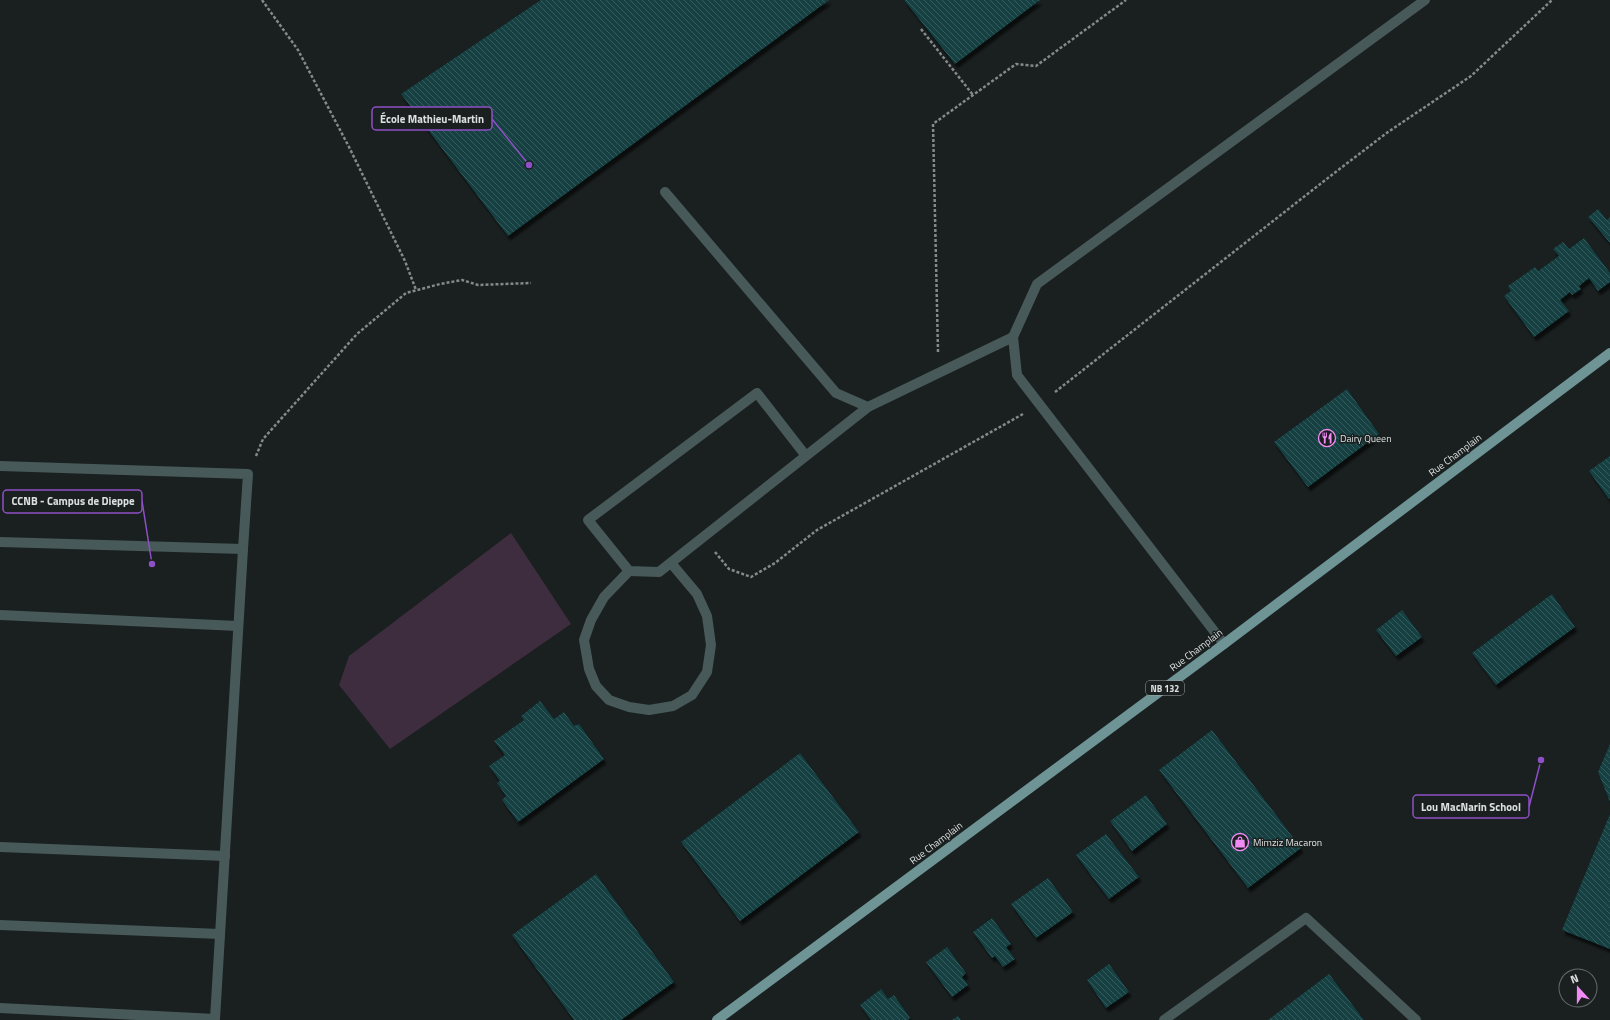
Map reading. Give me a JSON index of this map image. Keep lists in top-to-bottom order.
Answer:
{
  "streets": {
    "main road": ["Rue Champlain", "NB 132"]
  },
  "places": {
    "other": ["École Mathieu-Martin", "CCNB - Campus de Dieppe", "Lou MacNarin School"],
    "restaurant": ["Dairy Queen"],
    "shop": ["Mimziz Macaron"]
  },
  "north": "top"
}
